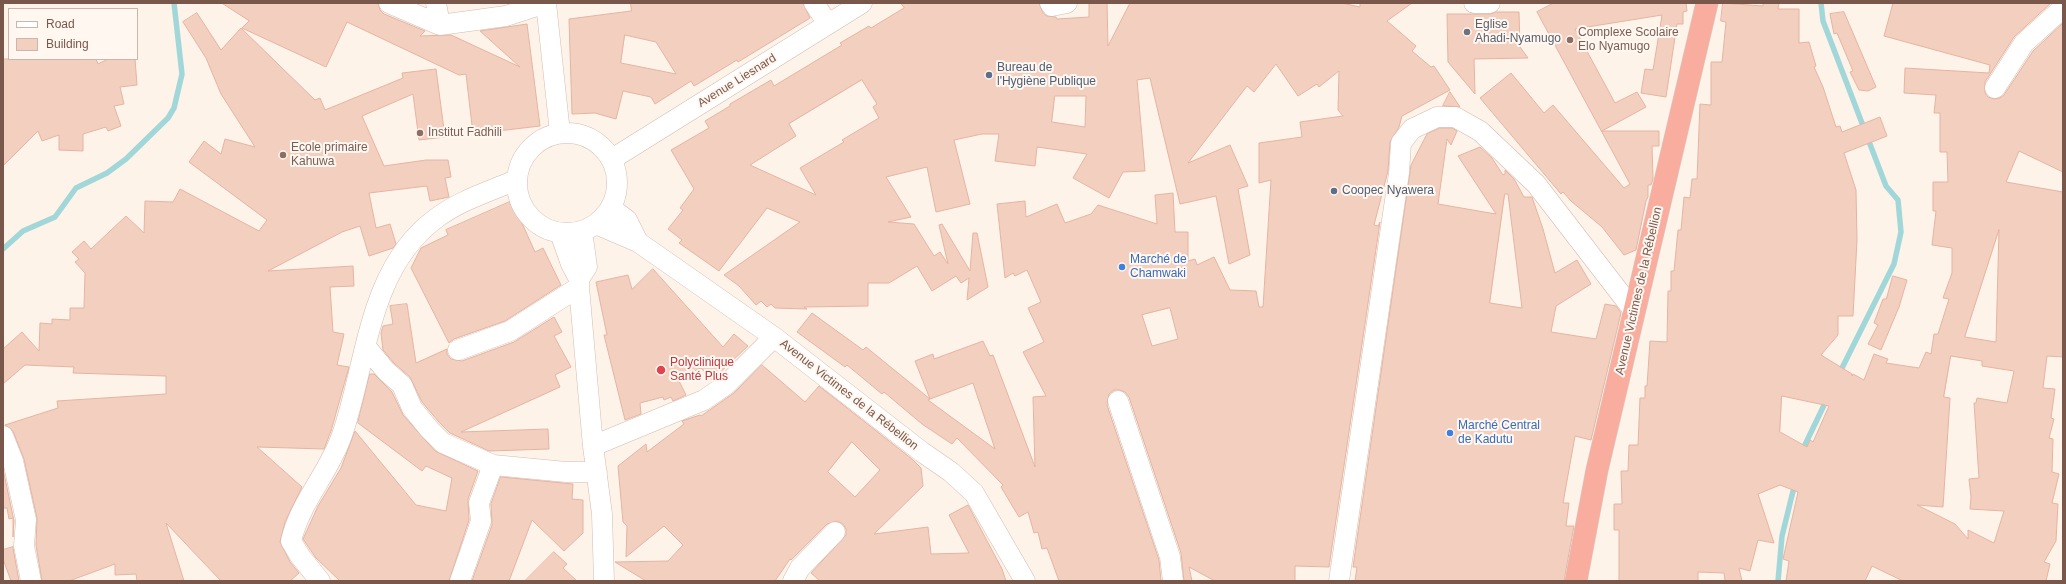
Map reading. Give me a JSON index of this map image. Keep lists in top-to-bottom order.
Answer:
{
  "streets": {
    "highway": ["Avenue Victimes de la Rébellion"],
    "street": ["Avenue Liesnard"]
  },
  "crossings": [
    ["Avenue Liesnard", "Avenue Victimes de la Rébellion"]
  ],
  "places": [
    "Eglise Ahadi-Nyamugo",
    "Complexe Scolaire Elo Nyamugo",
    "Bureau de l'Hygiène Publique",
    "Institut Fadhili",
    "Ecole primaire Kahuwa",
    "Coopec Nyawera",
    "Marché de Chamwaki",
    "Polyclinique Santé Plus",
    "Marché Central de Kadutu"
  ],
  "legend": ["Road", "Building"]
}
